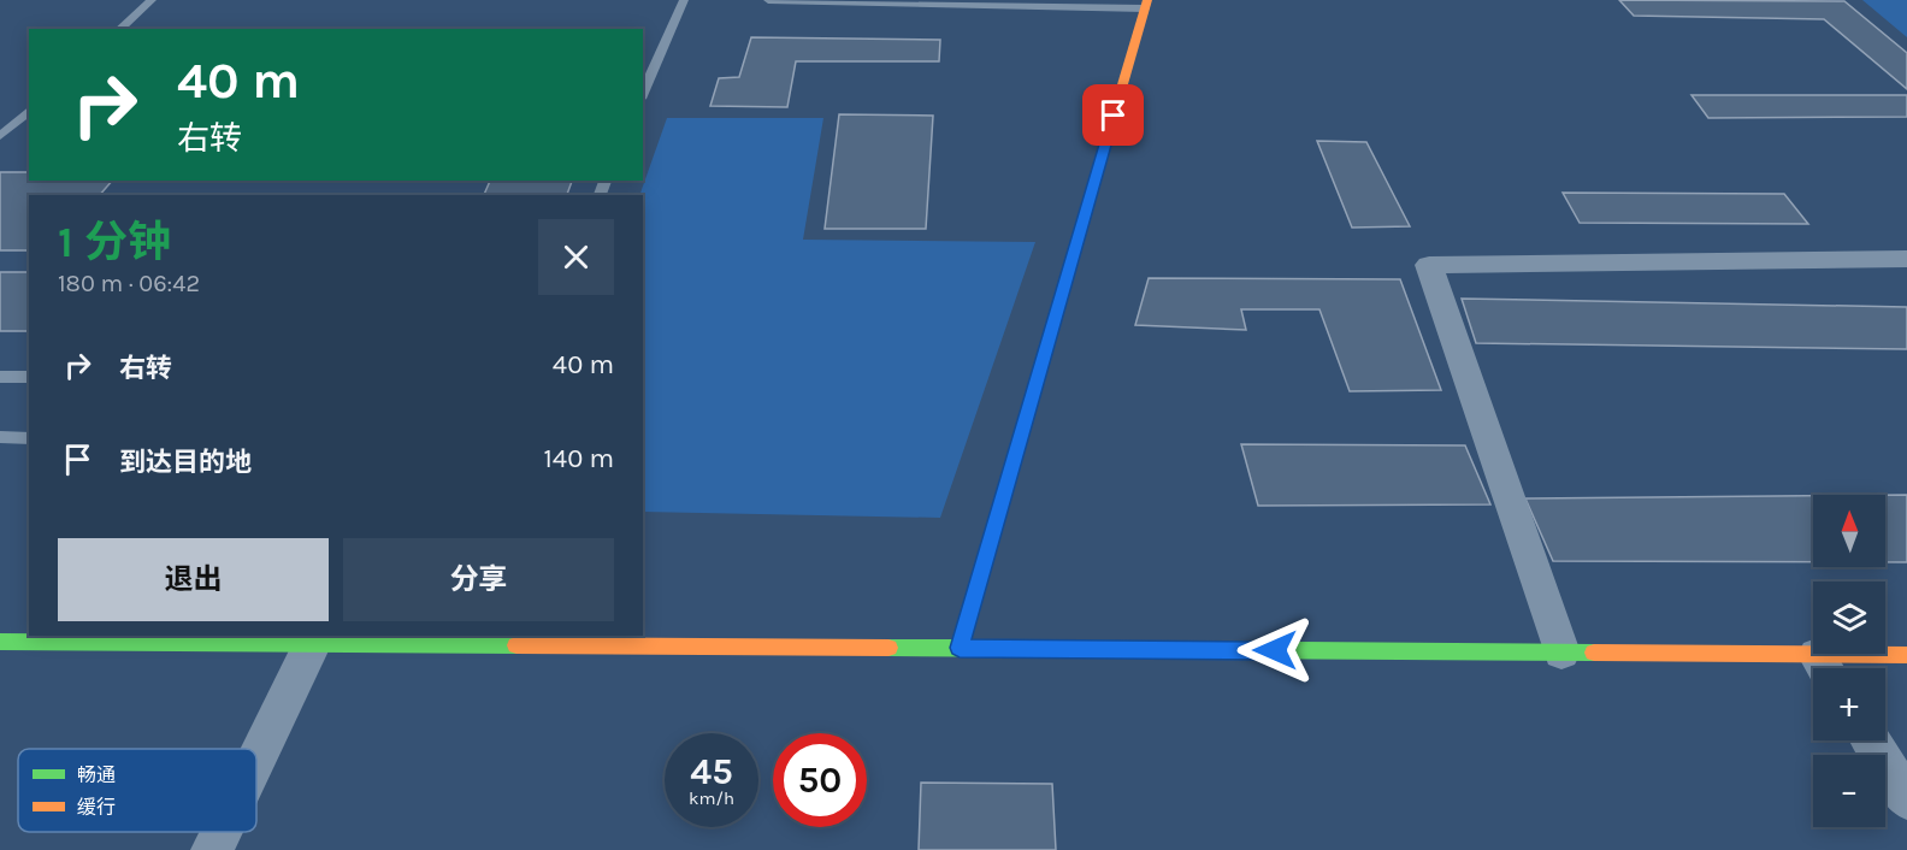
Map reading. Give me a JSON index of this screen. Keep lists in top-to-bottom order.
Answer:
{
  "legend": ["畅通", "缓行"],
  "north": "top",
  "page": {
    "turn": ["40 m", "右转"],
    "heading": ["1 分钟", "180 m · 06:42"],
    "list": [
      {
        "name": "右转",
        "value": "40 m"
      },
      {
        "name": "到达目的地",
        "value": "140 m"
      }
    ],
    "map_buttons": ["+", "−"],
    "buttons": ["退出", "分享"],
    "speed": "45 km/h",
    "limit": "50"
  }
}
